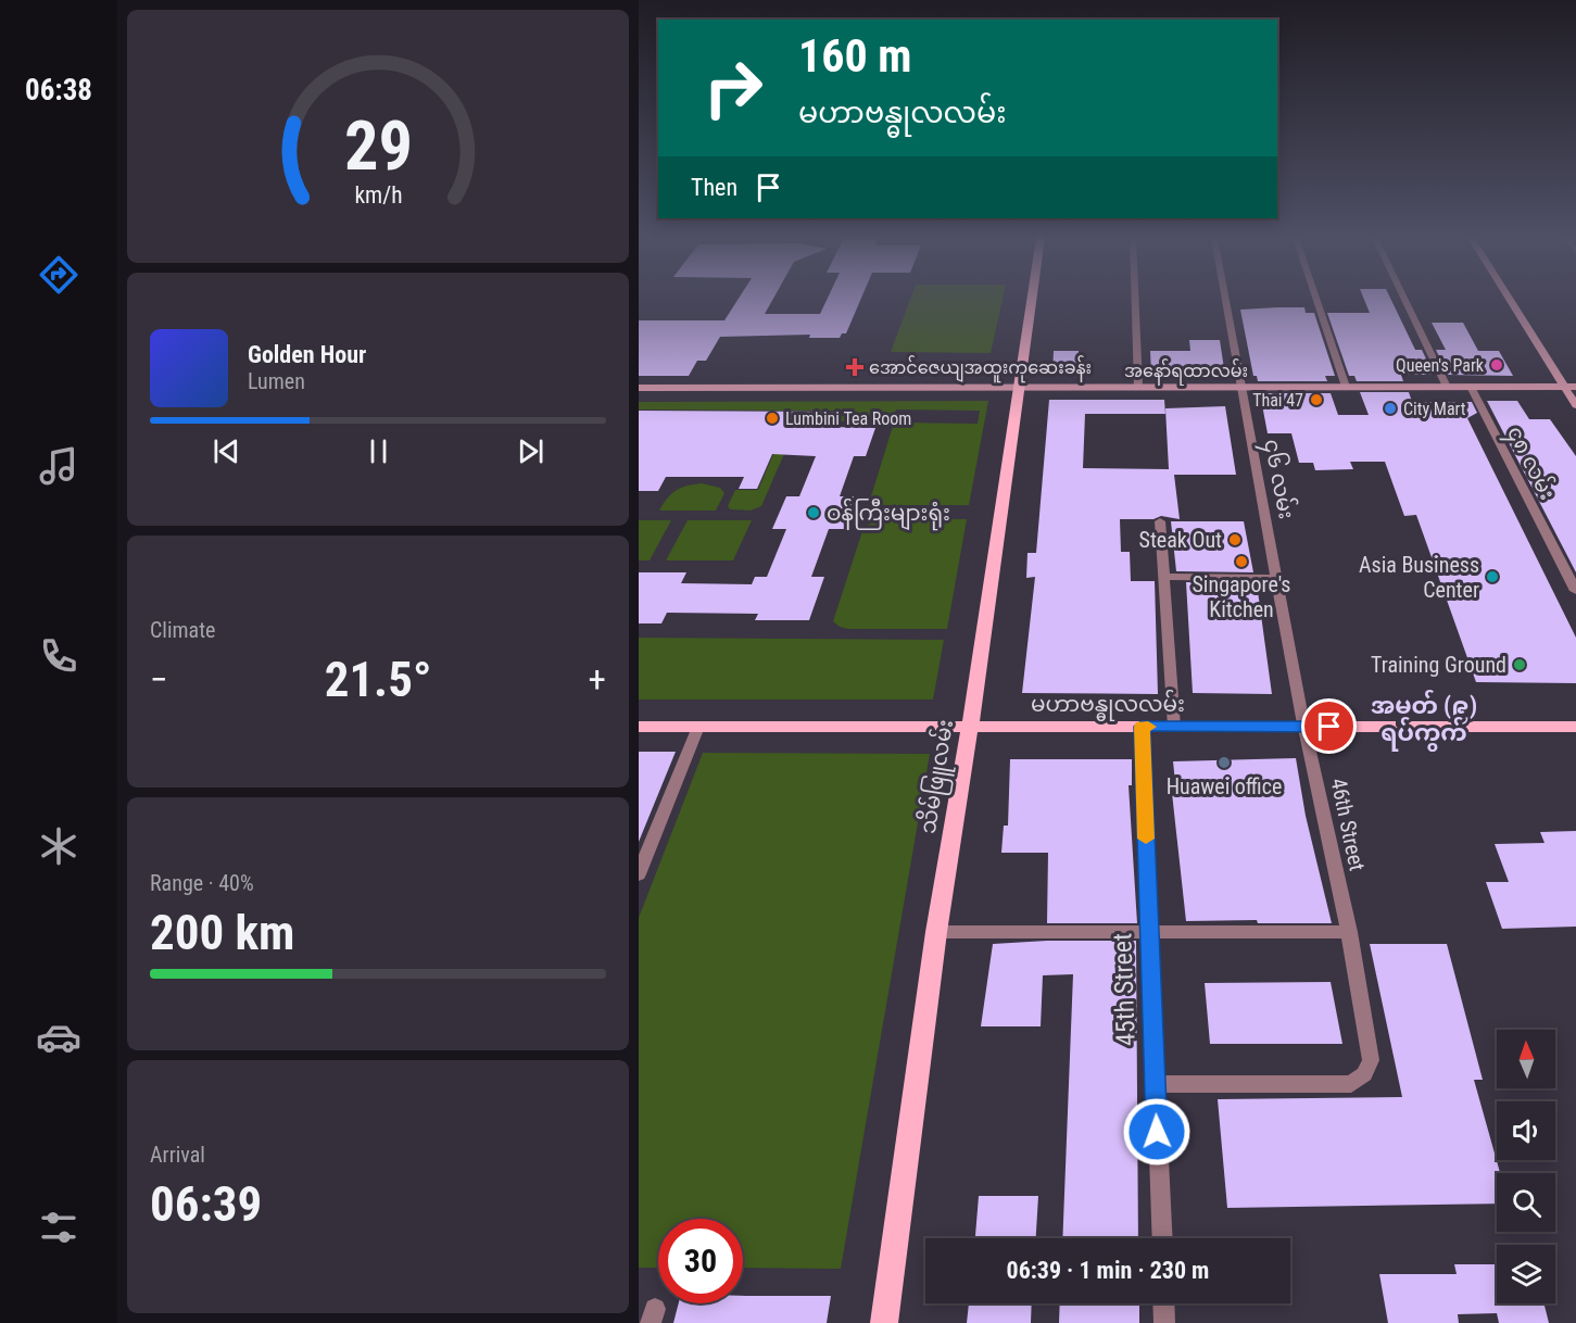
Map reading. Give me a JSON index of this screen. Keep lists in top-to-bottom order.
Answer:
{
  "streets": {
    "main road": ["အနော်ရထာလမ်း", "မဟာဗန္ဓုလလမ်း", "သိမ်ဖြူလမ်း"],
    "street": [
      "၄၈ လမ်း",
      "၄၆ လမ်း",
      "46th Street",
      "45th Street"
    ]
  },
  "crossings": [
    ["အနော်ရထာလမ်း", "၄၈ လမ်း"],
    ["အနော်ရထာလမ်း", "၄၆ လမ်း"],
    ["အနော်ရထာလမ်း", "သိမ်ဖြူလမ်း"],
    ["၄၆ လမ်း", "မဟာဗန္ဓုလလမ်း"],
    ["၄၆ လမ်း", "46th Street"],
    ["မဟာဗန္ဓုလလမ်း", "သိမ်ဖြူလမ်း"],
    ["မဟာဗန္ဓုလလမ်း", "46th Street"],
    ["မဟာဗန္ဓုလလမ်း", "45th Street"],
    ["46th Street", "45th Street"]
  ],
  "districts": ["အမှတ် (၉) ရပ်ကွက်"],
  "places": {
    "other": [
      "Queen's Park",
      "Thai 47",
      "City Mart",
      "Lumbini Tea Room",
      "ဝန်ကြီးများရုံး",
      "Steak Out",
      "Singapore's Kitchen",
      "Asia Business Center",
      "Training Ground",
      "Huawei office"
    ],
    "health": ["အောင်ဇေယျအထူးကုဆေးခန်း"]
  },
  "north": "top",
  "page": {
    "tabs": "06:38",
    "turn": ["160 m", "မဟာဗန္ဓုလလမ်း"],
    "then": "Then",
    "song": ["Golden Hour", "Lumen"],
    "tile": [
      "Climate",
      ["Range · 40%", "200 km"],
      ["Arrival", "06:39"]
    ],
    "heat": ["−", "21.5°", "+"],
    "limit": "30",
    "trip": "06:39 · 1 min · 230 m",
    "gauge": ["29", "km/h"]
  }
}
